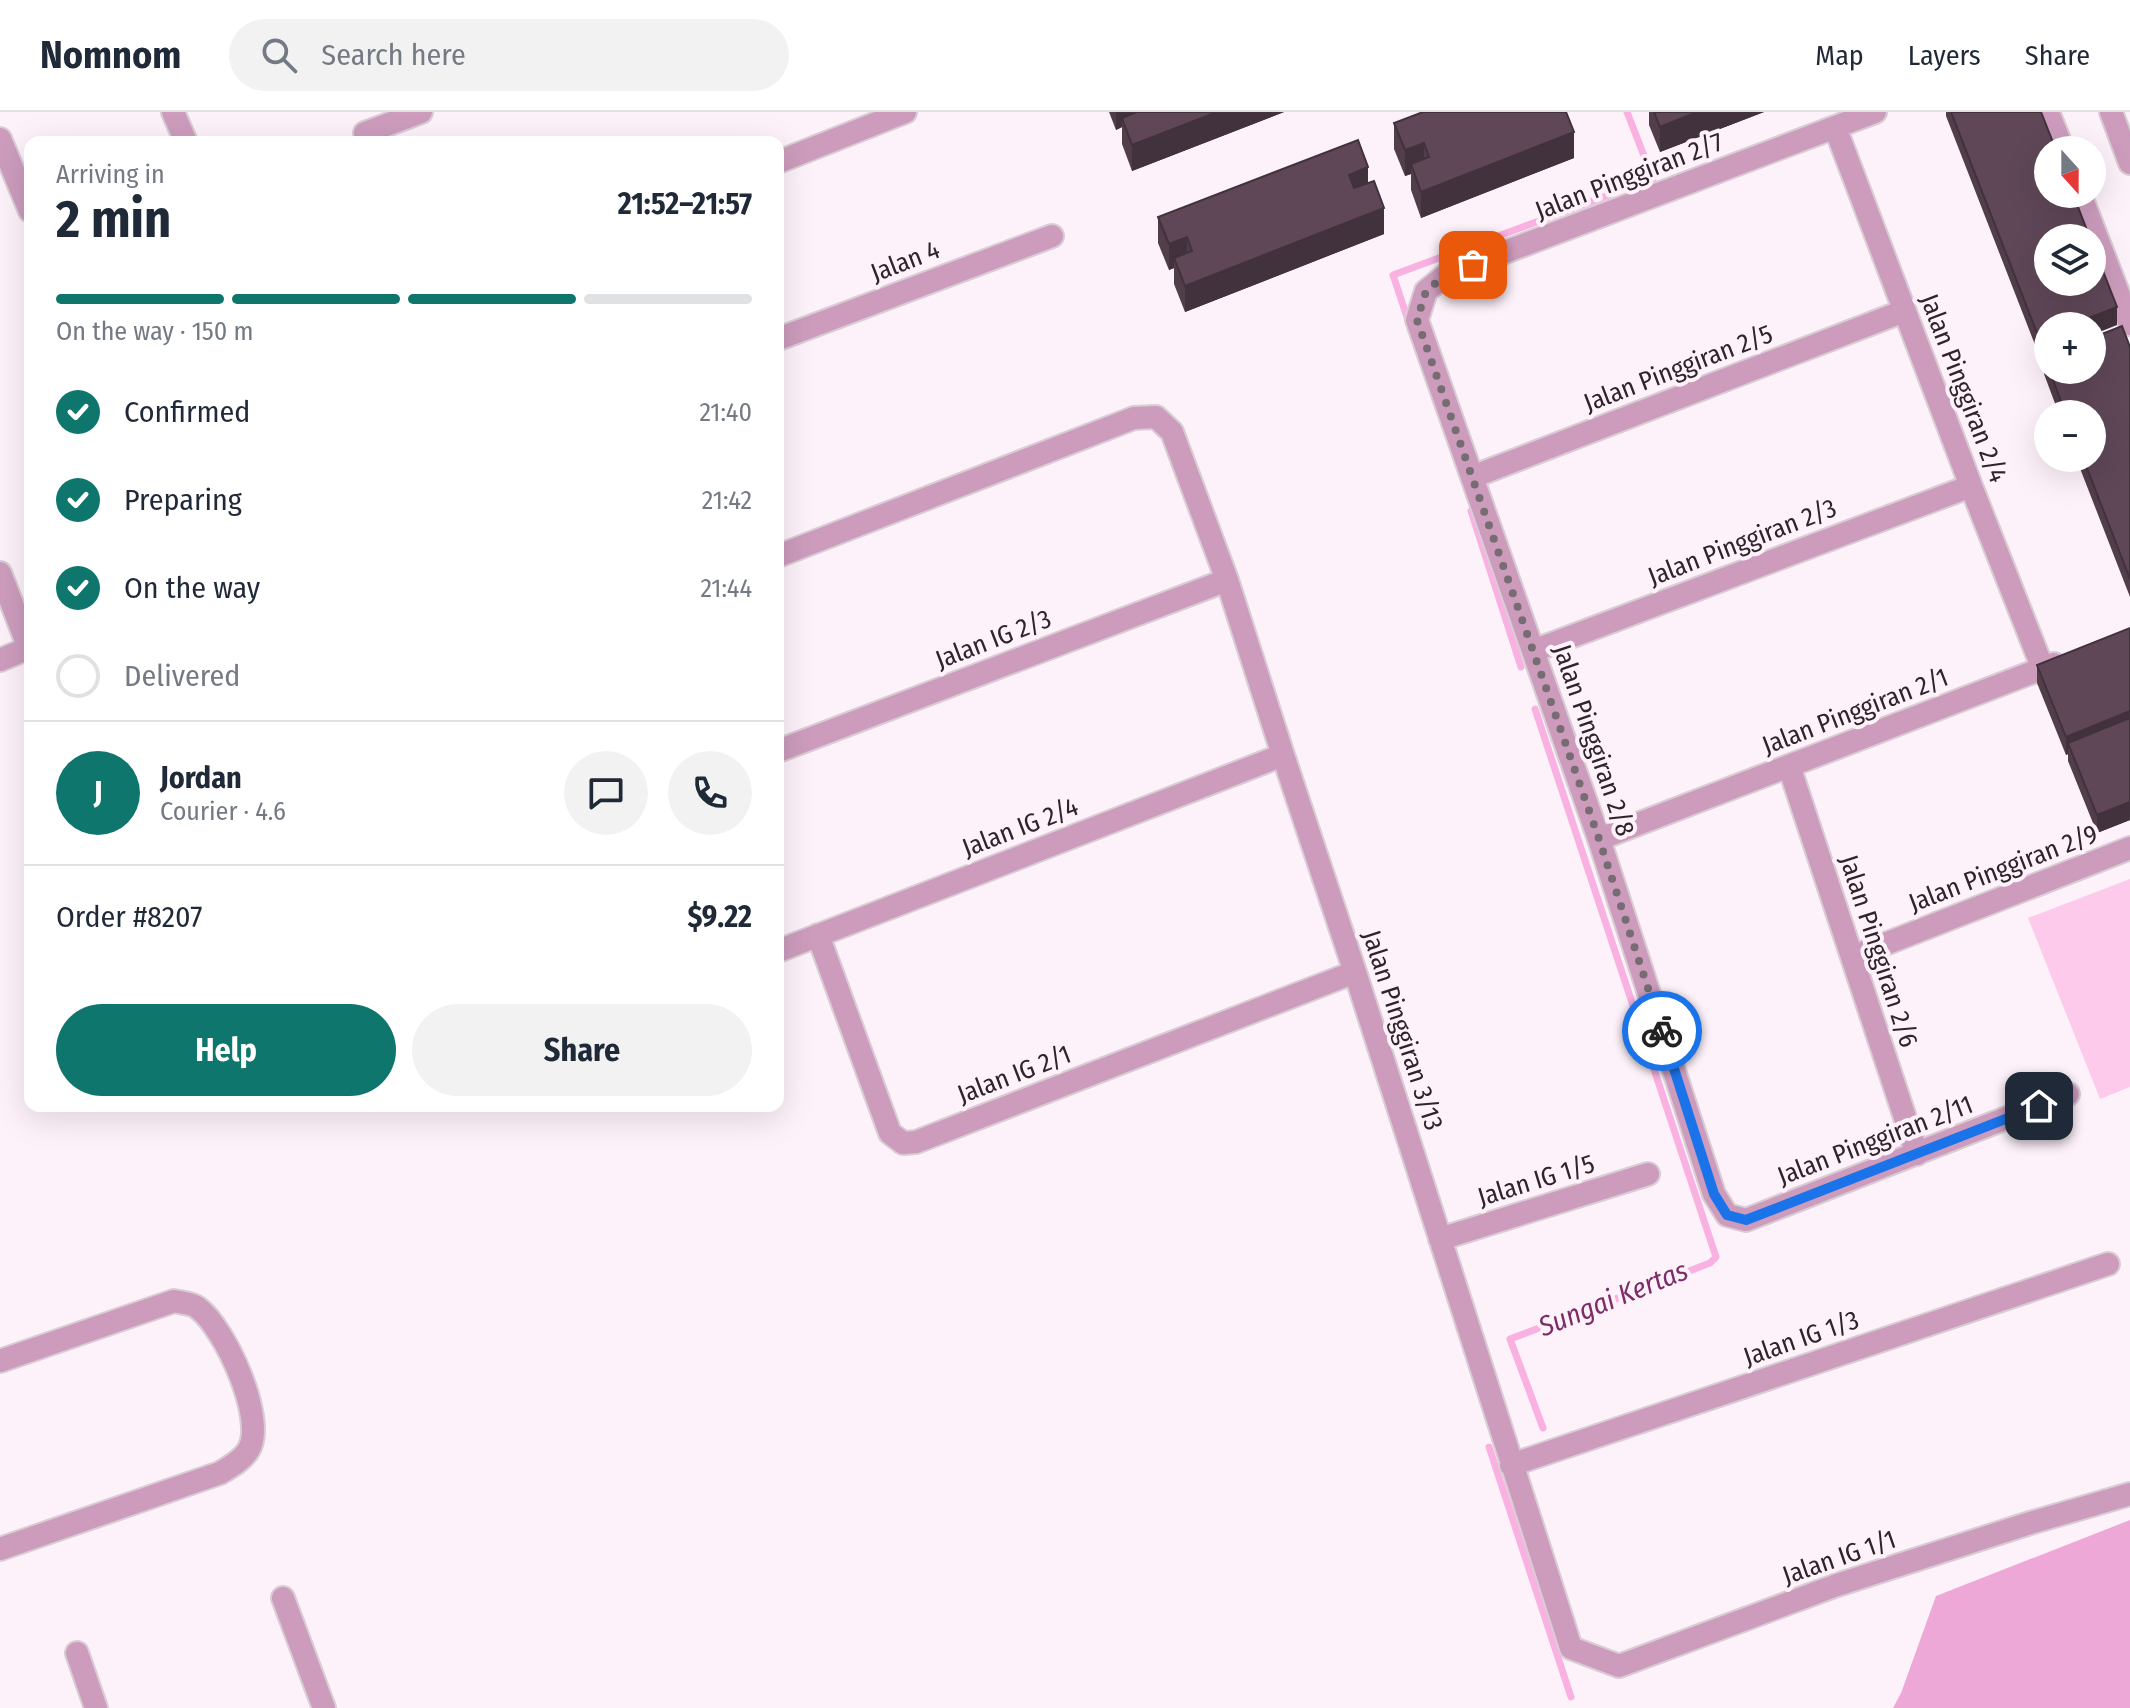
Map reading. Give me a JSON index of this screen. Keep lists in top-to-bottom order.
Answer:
{
  "streets": {
    "street": [
      "Jalan Pinggiran 2/7",
      "Jalan 4",
      "Jalan Pinggiran 2/5",
      "Jalan Pinggiran 2/4",
      "Jalan Pinggiran 2/3",
      "Jalan IG 2/3",
      "Jalan Pinggiran 2/1",
      "Jalan Pinggiran 2/8",
      "Jalan IG 2/4",
      "Jalan Pinggiran 2/9",
      "Jalan Pinggiran 2/6",
      "Jalan Pinggiran 3/13",
      "Jalan IG 2/1",
      "Jalan Pinggiran 2/11",
      "Jalan IG 1/5",
      "Jalan IG 1/3",
      "Jalan IG 1/1"
    ]
  },
  "crossings": [
    ["Jalan Pinggiran 2/7", "Jalan Pinggiran 2/4"],
    ["Jalan Pinggiran 2/7", "Jalan Pinggiran 2/8"],
    ["Jalan Pinggiran 2/5", "Jalan Pinggiran 2/4"],
    ["Jalan Pinggiran 2/5", "Jalan Pinggiran 2/8"],
    ["Jalan Pinggiran 2/4", "Jalan Pinggiran 2/3"],
    ["Jalan Pinggiran 2/4", "Jalan Pinggiran 2/1"],
    ["Jalan Pinggiran 2/3", "Jalan Pinggiran 2/8"],
    ["Jalan IG 2/3", "Jalan Pinggiran 3/13"],
    ["Jalan Pinggiran 2/1", "Jalan Pinggiran 2/8"],
    ["Jalan Pinggiran 2/1", "Jalan Pinggiran 2/6"],
    ["Jalan Pinggiran 2/8", "Jalan Pinggiran 2/11"],
    ["Jalan IG 2/4", "Jalan Pinggiran 3/13"],
    ["Jalan IG 2/4", "Jalan IG 2/1"],
    ["Jalan Pinggiran 2/9", "Jalan Pinggiran 2/6"],
    ["Jalan Pinggiran 2/6", "Jalan Pinggiran 2/11"],
    ["Jalan Pinggiran 3/13", "Jalan IG 2/1"],
    ["Jalan Pinggiran 3/13", "Jalan IG 1/5"],
    ["Jalan Pinggiran 3/13", "Jalan IG 1/3"],
    ["Jalan Pinggiran 3/13", "Jalan IG 1/1"]
  ],
  "water": ["Sungai Kertas"],
  "north": "bottom",
  "page": {
    "header": "Nomnom",
    "search": "Search here",
    "nav": ["Map", "Layers", "Share"],
    "map_buttons": ["+", "−"],
    "heading": ["2 min", "Arriving in", "21:52–21:57"],
    "panel": [
      "Jordan",
      "Courier · 4.6",
      "Order #8207",
      "$9.22"
    ],
    "bar": "On the way · 150 m",
    "list": [
      ["Confirmed", "21:40"],
      ["Preparing", "21:42"],
      ["On the way", "21:44"],
      "Delivered"
    ],
    "round": "J",
    "buttons": ["Help", "Share"]
  }
}
